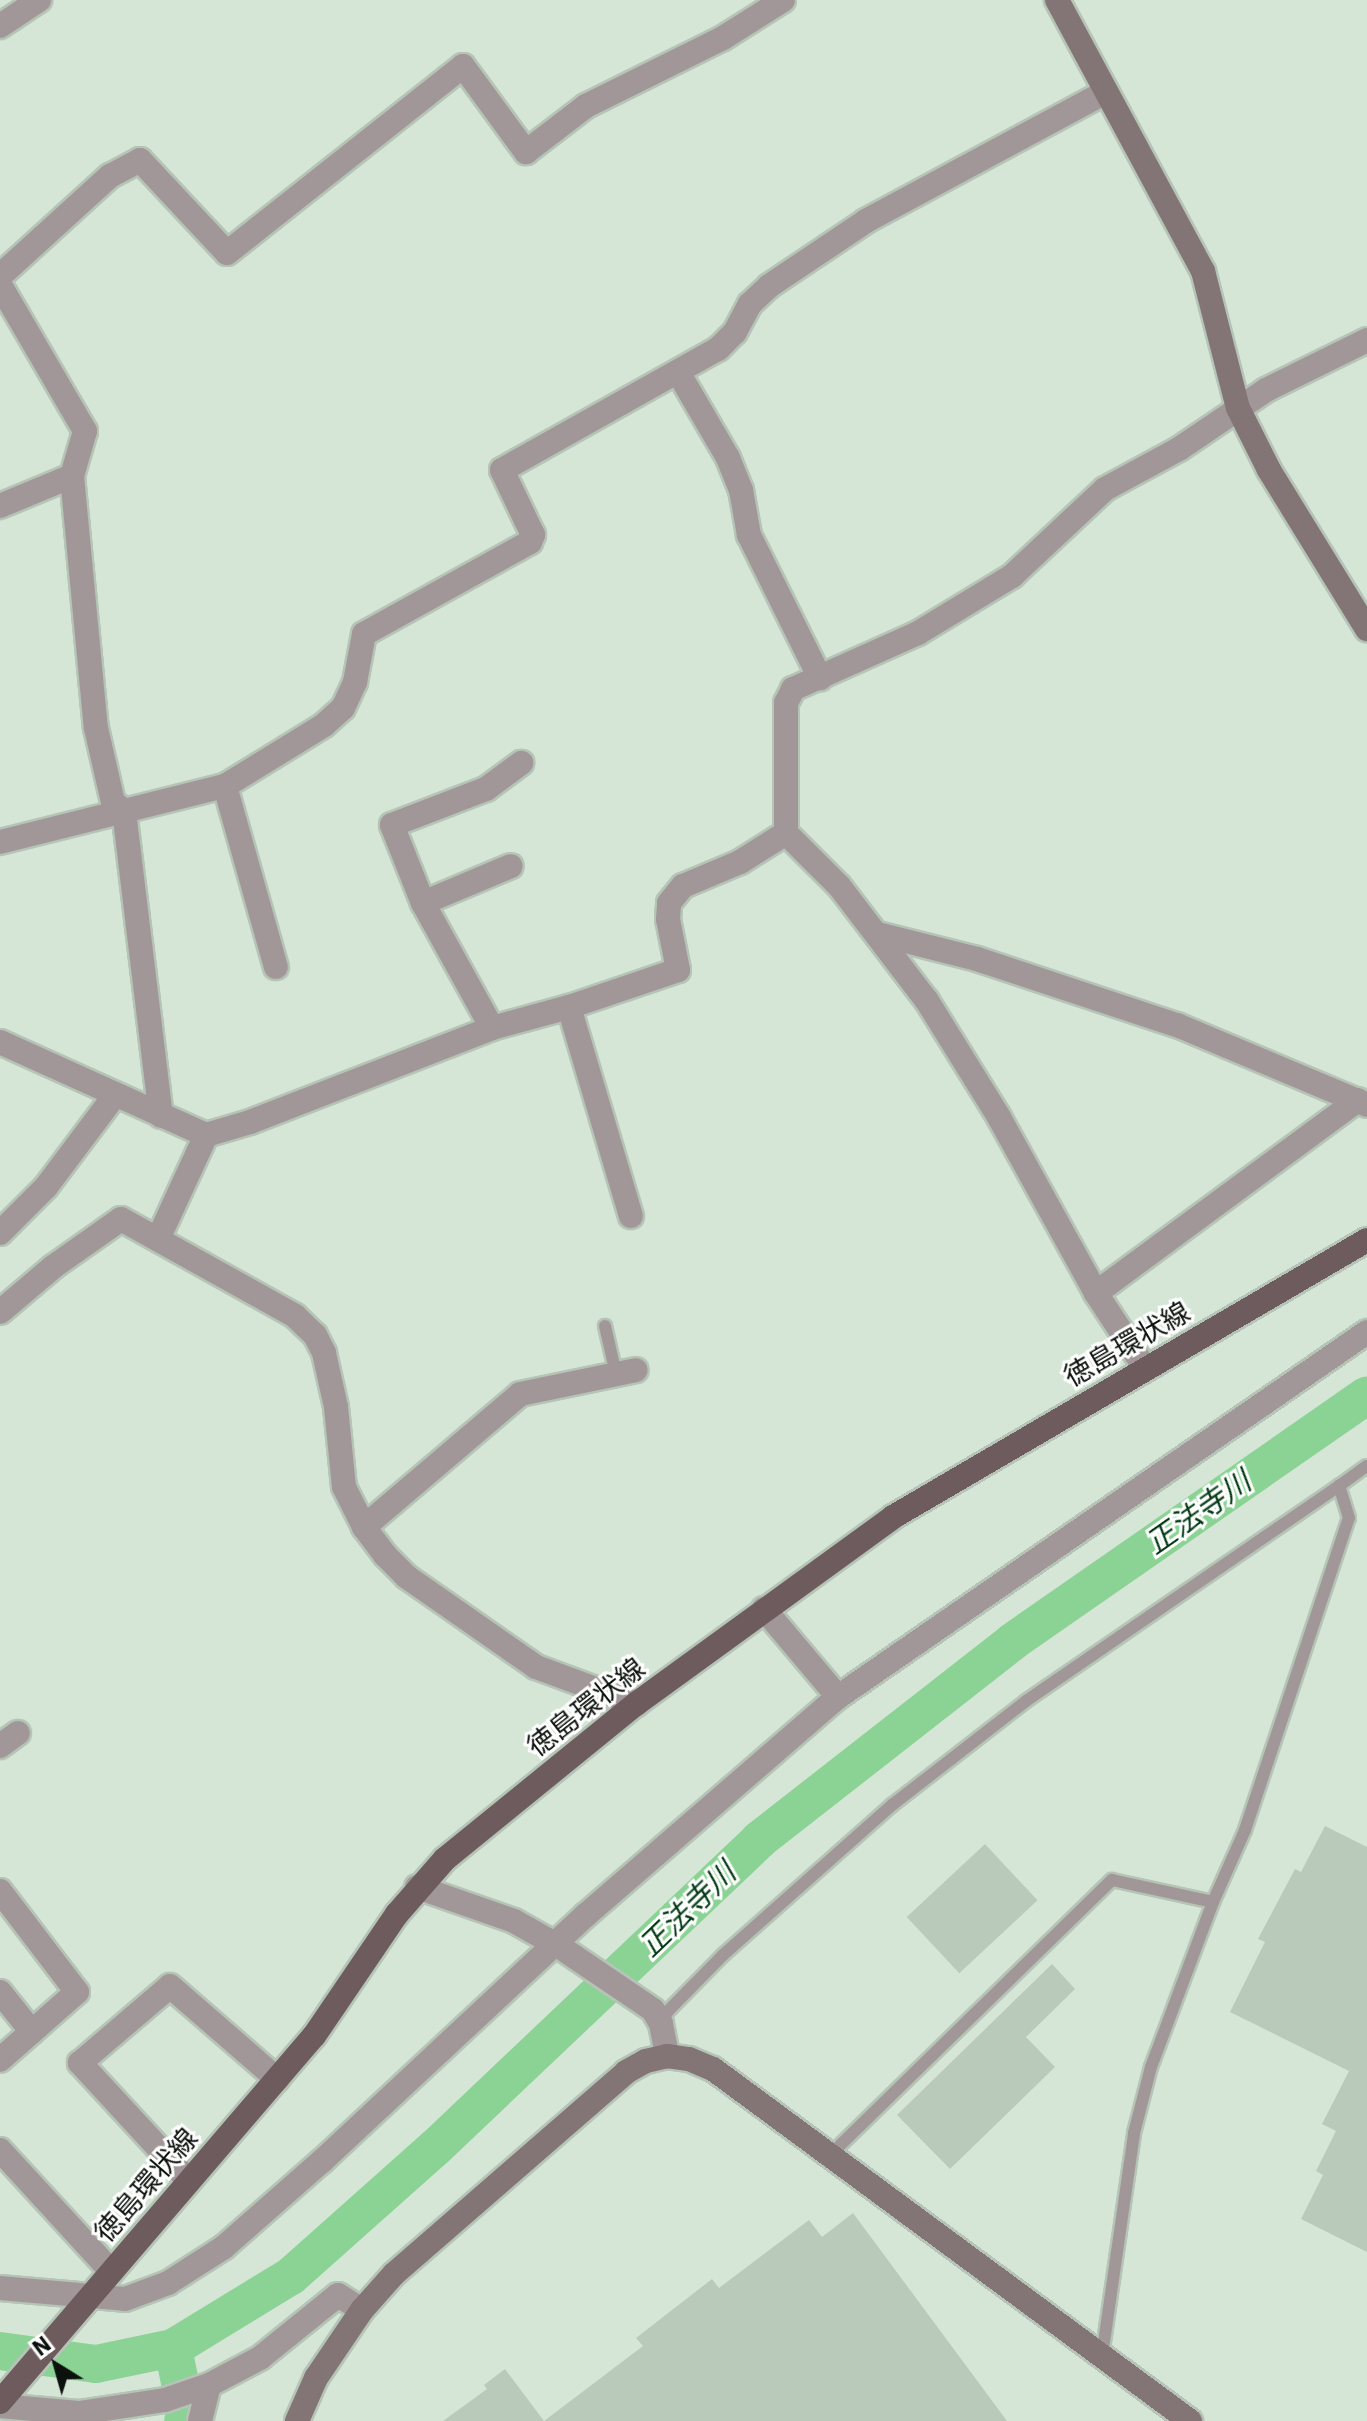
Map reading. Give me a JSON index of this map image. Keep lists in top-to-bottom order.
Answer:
{
  "streets": {
    "main road": ["徳島環状線"]
  },
  "water": ["正法寺川"],
  "north": "top left"
}
